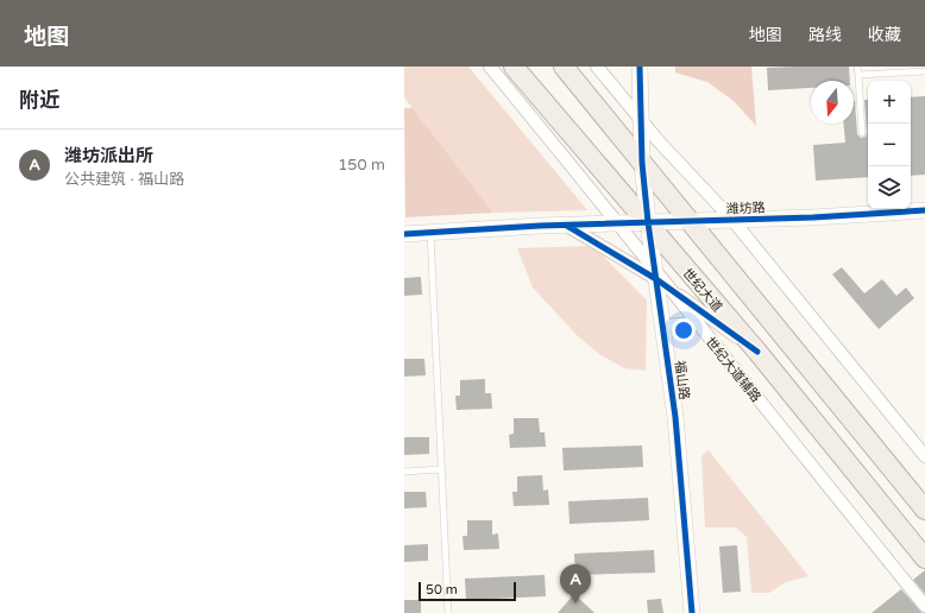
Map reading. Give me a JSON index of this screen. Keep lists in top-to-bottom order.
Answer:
{
  "streets": {
    "main road": ["世纪大道"],
    "street": ["潍坊路", "世纪大道辅路", "福山路"]
  },
  "crossings": [
    ["潍坊路", "世纪大道"],
    ["潍坊路", "世纪大道辅路"],
    ["潍坊路", "福山路"],
    ["世纪大道", "福山路"],
    ["世纪大道辅路", "福山路"]
  ],
  "scale_bar": "50 m",
  "north": "bottom",
  "page": {
    "header": "地图",
    "nav": ["地图", "路线", "收藏"],
    "heading": "附近",
    "map_buttons": ["+", "−"],
    "list": [
      {
        "mark": "A",
        "name": "潍坊派出所",
        "note": "公共建筑 · 福山路",
        "value": "150 m"
      }
    ],
    "pins": "A",
    "scale": "50 m"
  }
}
